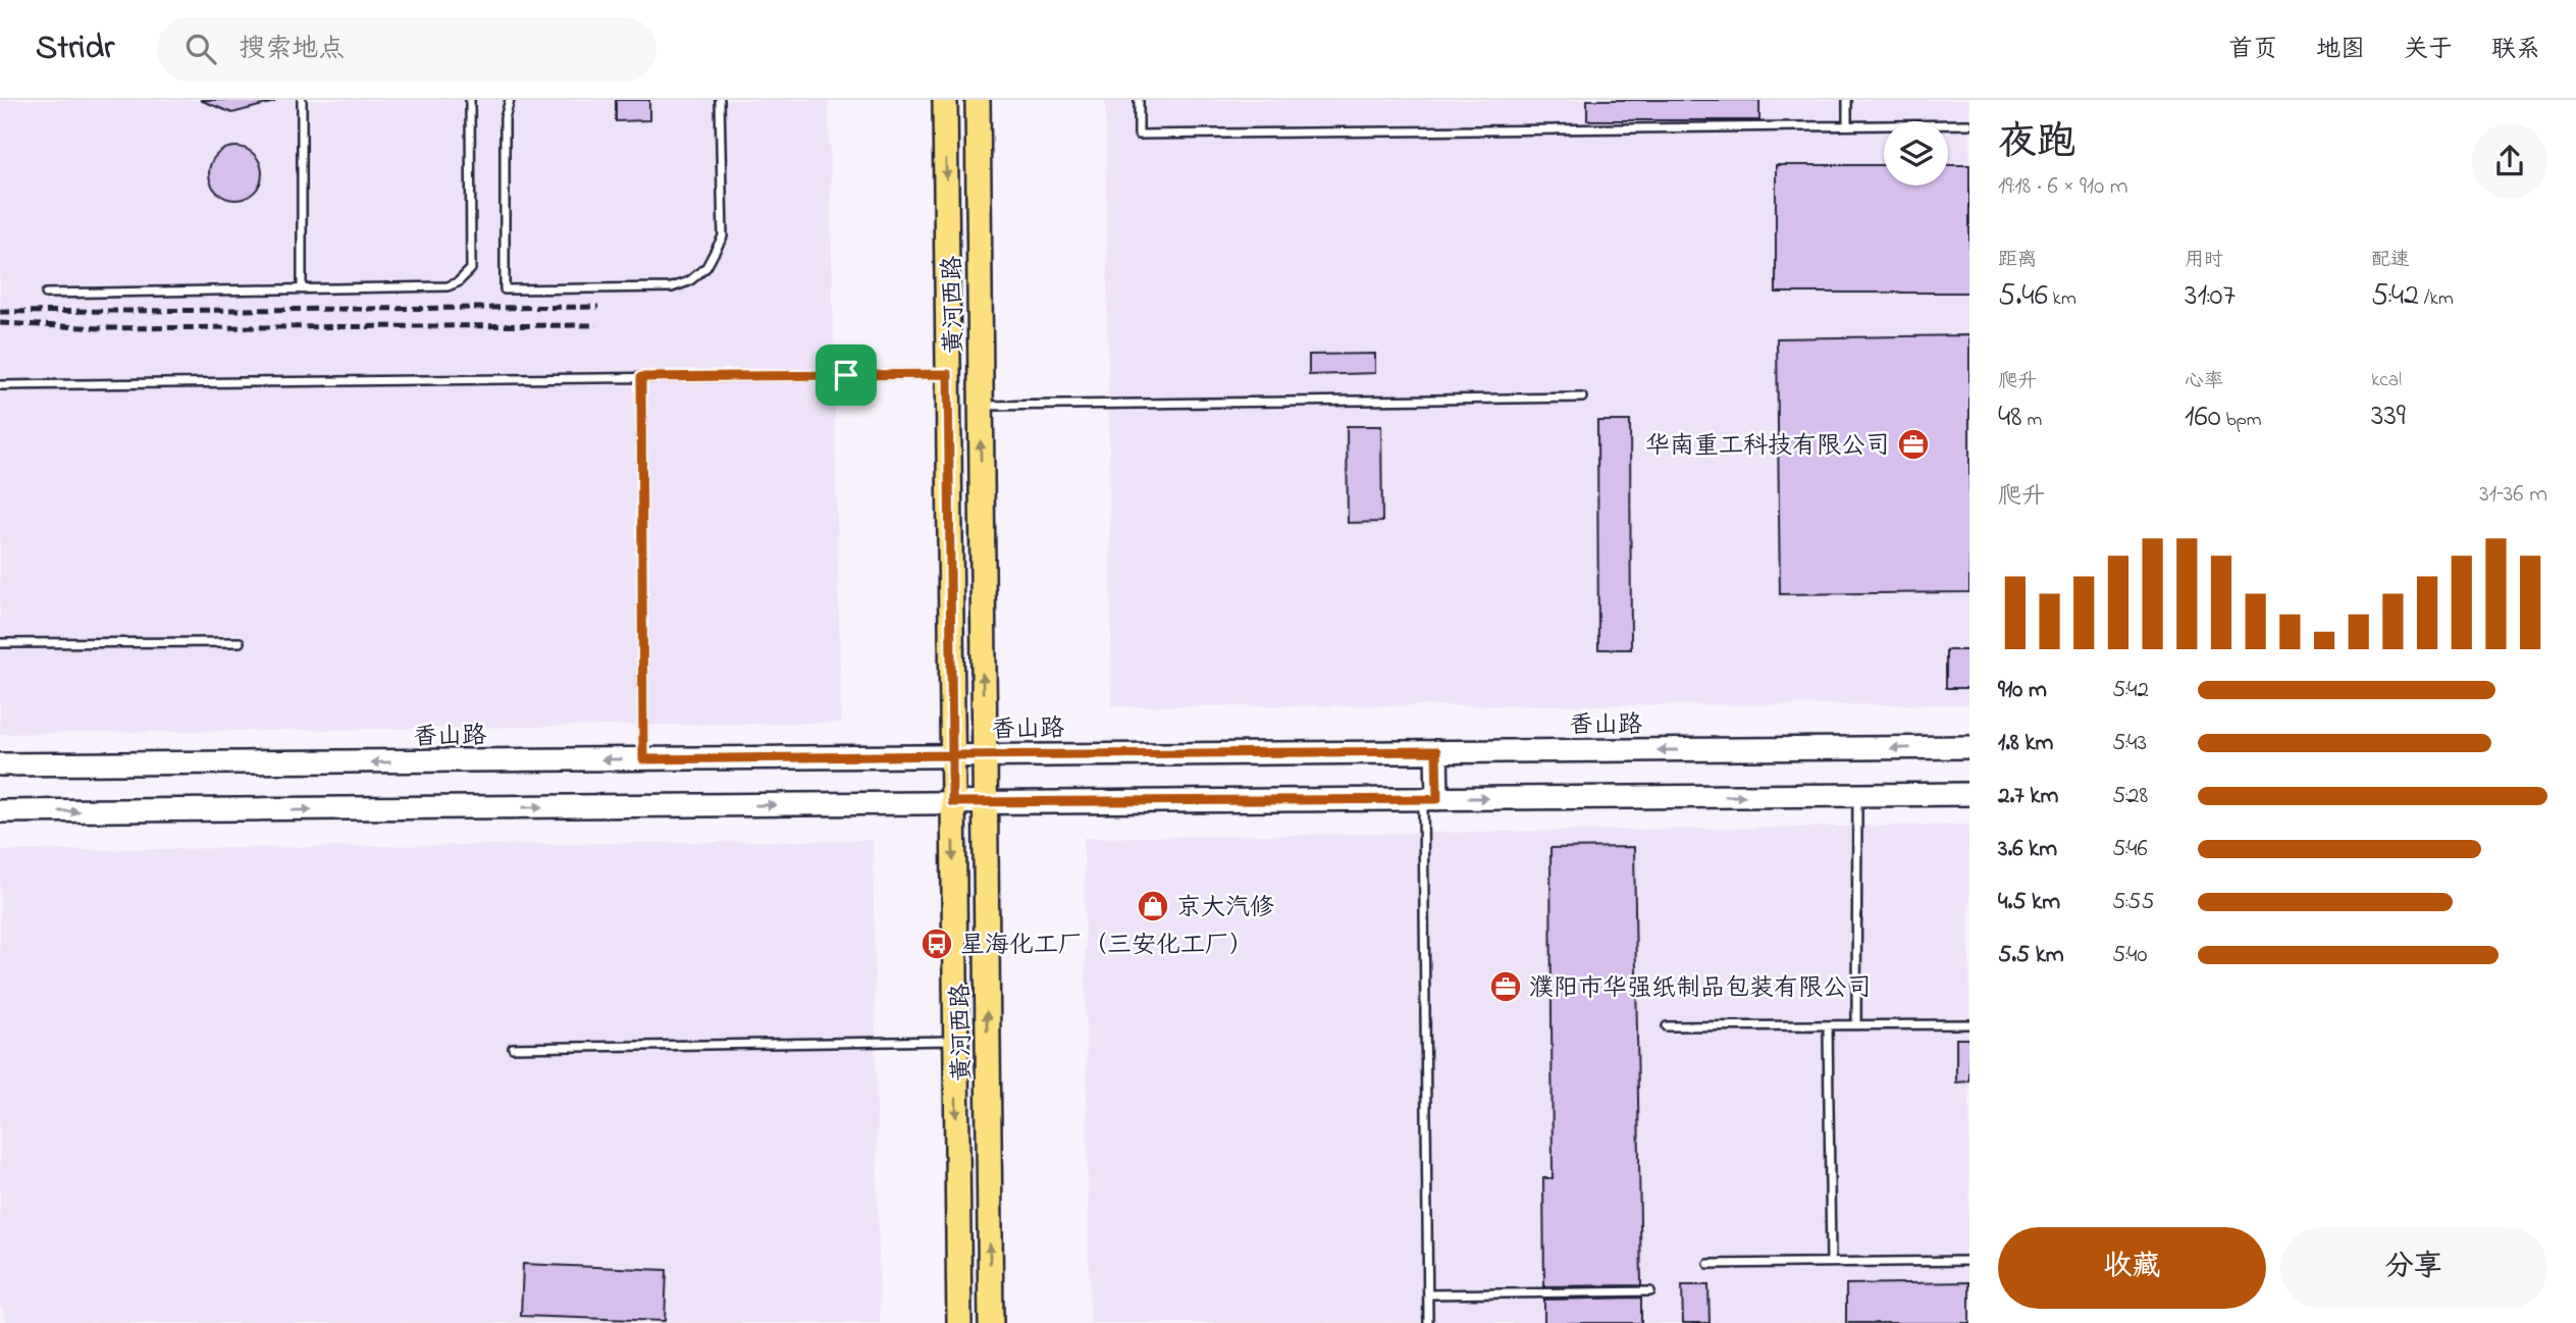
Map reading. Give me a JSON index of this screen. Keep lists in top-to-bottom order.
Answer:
{
  "streets": {
    "main road": ["黄河西路"],
    "street": ["香山路"]
  },
  "crossings": [
    ["黄河西路", "香山路"]
  ],
  "places": {
    "office": ["华南重工科技有限公司", "濮阳市华强纸制品包装有限公司"],
    "shop": ["京大汽修"],
    "bus stop": ["星海化工厂（三安化工厂）"]
  },
  "page": {
    "header": "Stridr",
    "search": "搜索地点",
    "nav": [
      "首页",
      "地图",
      "关于",
      "联系"
    ],
    "heading": ["夜跑", "19:18 · 6 × 910 m"],
    "stats": [
      ["距离", "5.46 km"],
      ["用时", "31:07"],
      ["配速", "5:42 /km"],
      ["爬升", "48 m"],
      ["心率", "160 bpm"],
      ["kcal", "339"]
    ],
    "chart": ["爬升", "31–36 m"],
    "list": [
      {
        "name": "910 m",
        "note": "5:42"
      },
      {
        "name": "1.8 km",
        "note": "5:43"
      },
      {
        "name": "2.7 km",
        "note": "5:28"
      },
      {
        "name": "3.6 km",
        "note": "5:46"
      },
      {
        "name": "4.5 km",
        "note": "5:55"
      },
      {
        "name": "5.5 km",
        "note": "5:40"
      }
    ],
    "buttons": ["收藏", "分享"]
  }
}
